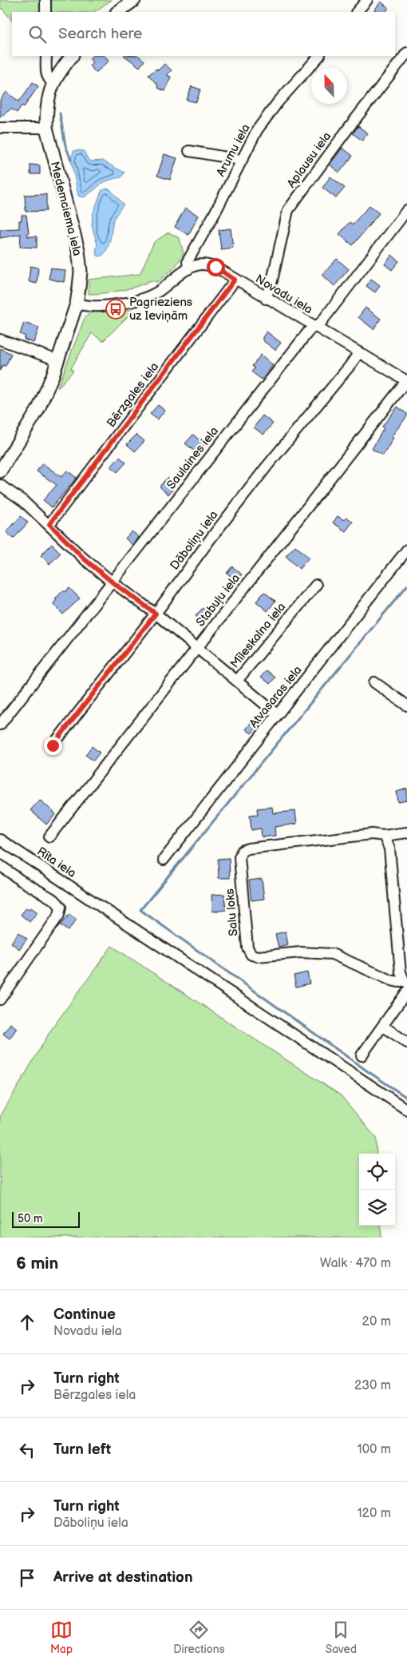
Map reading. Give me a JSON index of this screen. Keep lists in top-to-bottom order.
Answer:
{
  "streets": {
    "street": [
      "Arumu iela",
      "Aplausu iela",
      "Medemciema iela",
      "Novadu iela",
      "Bērzgales iela",
      "Saulaines iela",
      "Dāboliņu iela",
      "Stabuļu iela",
      "Mīleskalna iela",
      "Atvasaras iela",
      "Rīta iela",
      "Salu loks"
    ]
  },
  "crossings": [
    ["Arumu iela", "Novadu iela"],
    ["Aplausu iela", "Novadu iela"],
    ["Medemciema iela", "Novadu iela"],
    ["Novadu iela", "Bērzgales iela"],
    ["Novadu iela", "Saulaines iela"],
    ["Novadu iela", "Dāboliņu iela"],
    ["Novadu iela", "Stabuļu iela"],
    ["Mīleskalna iela", "Atvasaras iela"]
  ],
  "places": {
    "bus stop": ["Pagrieziens uz Ieviņām"]
  },
  "scale_bar": "50 m",
  "north": "top",
  "page": {
    "search": "Search here",
    "scale": "50 m",
    "heading": ["6 min", "Walk · 470 m"],
    "list": [
      ["Continue", "Novadu iela", "20 m"],
      ["Turn right", "Bērzgales iela", "230 m"],
      ["Turn left", "100 m"],
      ["Turn right", "Dāboliņu iela", "120 m"],
      "Arrive at destination"
    ],
    "nav": ["Map", "Directions", "Saved"]
  }
}
